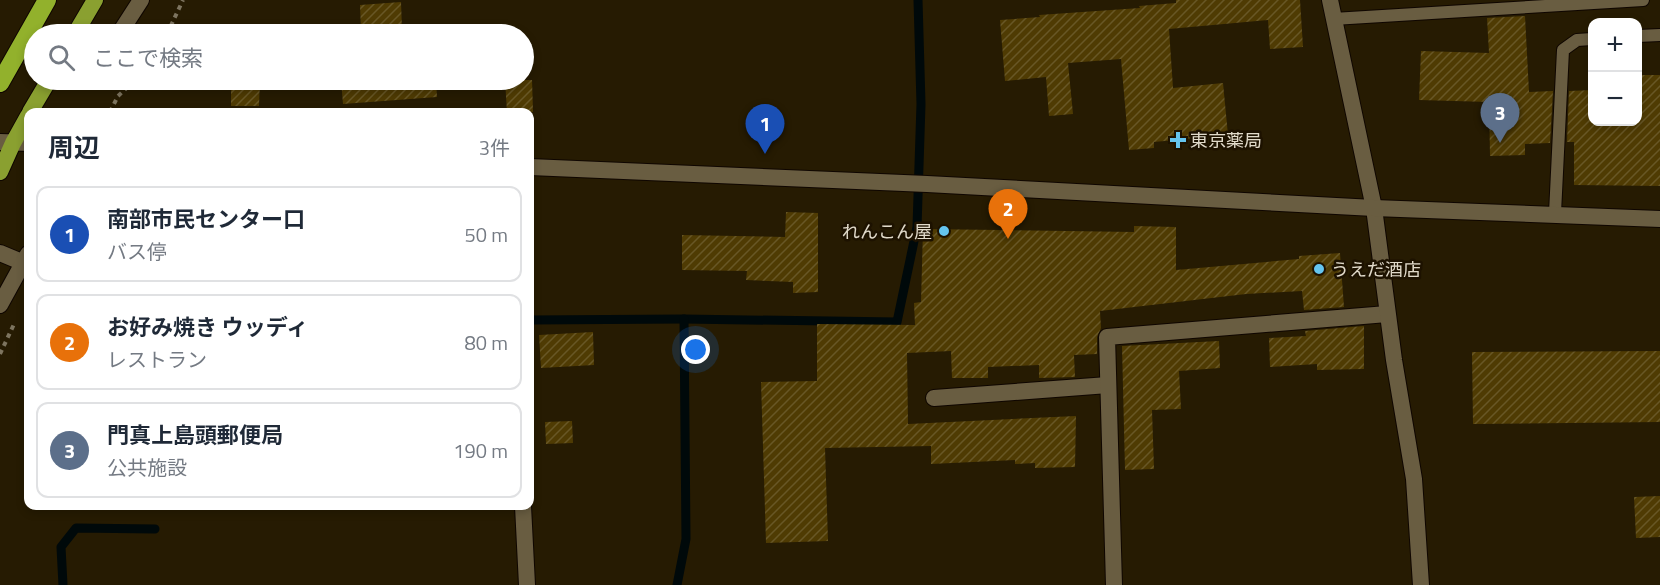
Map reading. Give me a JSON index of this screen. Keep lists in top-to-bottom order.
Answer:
{
  "places": {
    "health": ["東京薬局"],
    "other": ["れんこん屋", "うえだ酒店"]
  },
  "page": {
    "map_buttons": ["+", "−"],
    "search": "ここで検索",
    "pins": ["3", "1", "2"],
    "heading": ["周辺", "3件"],
    "list": [
      {
        "mark": "1",
        "name": "南部市民センター口",
        "note": "バス停",
        "value": "50 m"
      },
      {
        "mark": "2",
        "name": "お好み焼き ウッディ",
        "note": "レストラン",
        "value": "80 m"
      },
      {
        "mark": "3",
        "name": "門真上島頭郵便局",
        "note": "公共施設",
        "value": "190 m"
      }
    ]
  }
}
